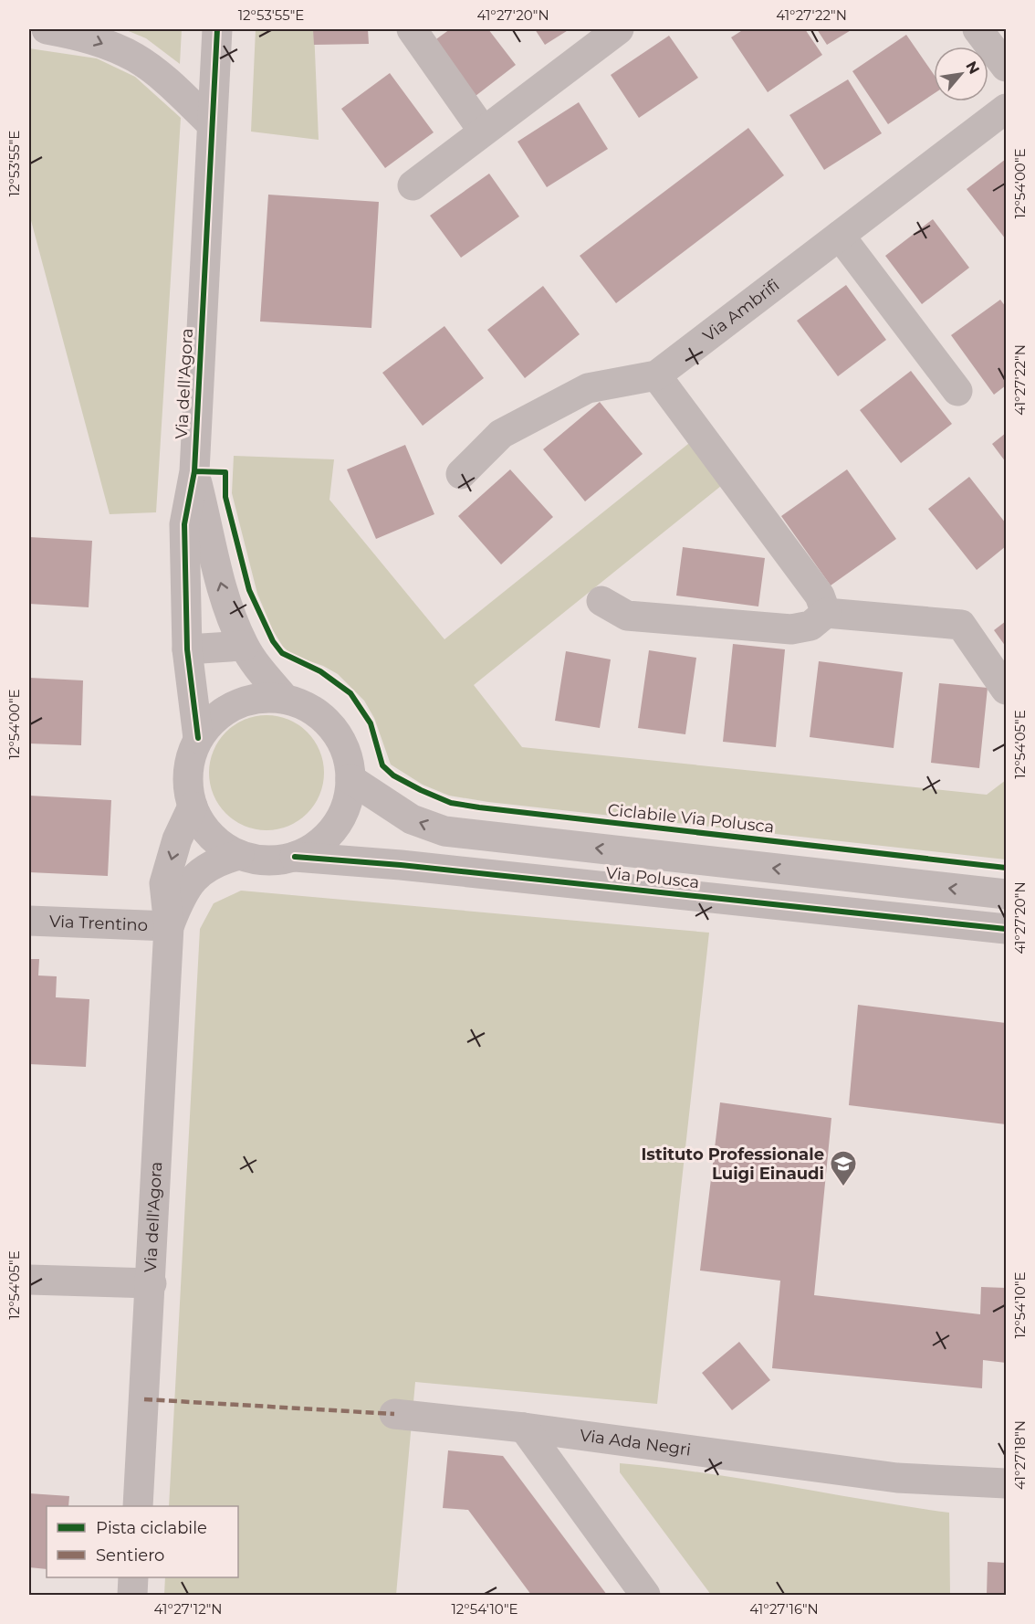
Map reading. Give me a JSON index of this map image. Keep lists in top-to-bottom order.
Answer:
{
  "streets": {
    "street": [
      "Via Ambrifi",
      "Via dell'Agora",
      "Via Polusca",
      "Via Trentino",
      "Via Ada Negri"
    ],
    "cycle path": ["Ciclabile Via Polusca"]
  },
  "crossings": [
    ["Via dell'Agora", "Via Polusca"],
    ["Via dell'Agora", "Via Trentino"]
  ],
  "places": {
    "school or university": ["Istituto Professionale Luigi Einaudi"]
  },
  "legend": ["Pista ciclabile", "Sentiero"],
  "north": "top right",
  "coordinates": [
    "12°53'55\"E",
    "41°27'20\"N",
    "41°27'22\"N",
    "12°54'00\"E",
    "12°54'05\"E",
    "12°54'10\"E",
    "41°27'18\"N",
    "41°27'12\"N",
    "41°27'16\"N"
  ]
}
